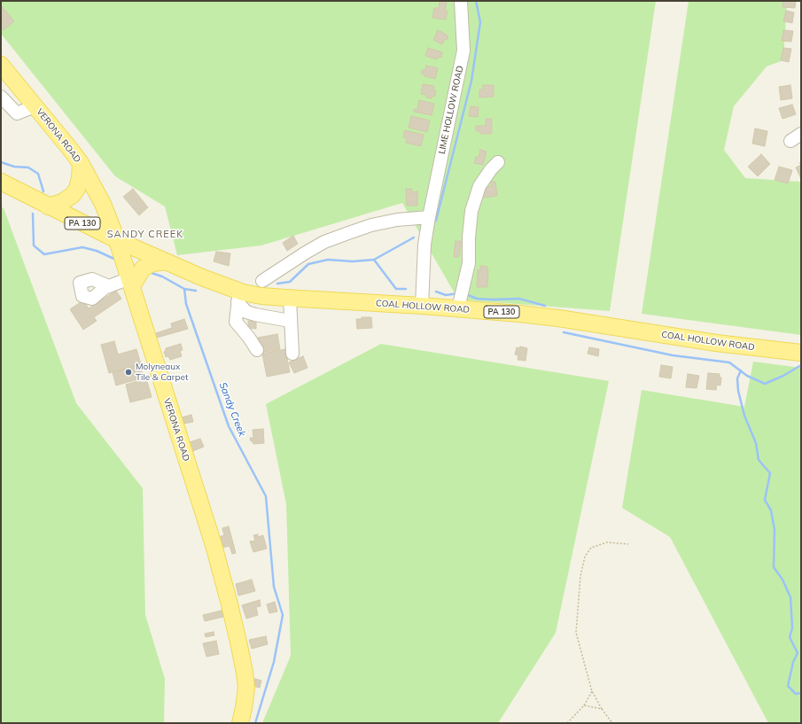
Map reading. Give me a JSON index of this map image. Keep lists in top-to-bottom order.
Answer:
{
  "streets": {
    "main road": ["VERONA ROAD", "PA 130", "COAL HOLLOW ROAD"],
    "street": ["LIME HOLLOW ROAD"]
  },
  "crossings": [
    ["LIME HOLLOW ROAD", "COAL HOLLOW ROAD"],
    ["VERONA ROAD", "PA 130"],
    ["VERONA ROAD", "COAL HOLLOW ROAD"],
    ["PA 130", "COAL HOLLOW ROAD"]
  ],
  "districts": ["SANDY CREEK"],
  "water": ["Sandy Creek"],
  "places": ["Molyneaux Tile & Carpet"]
}
